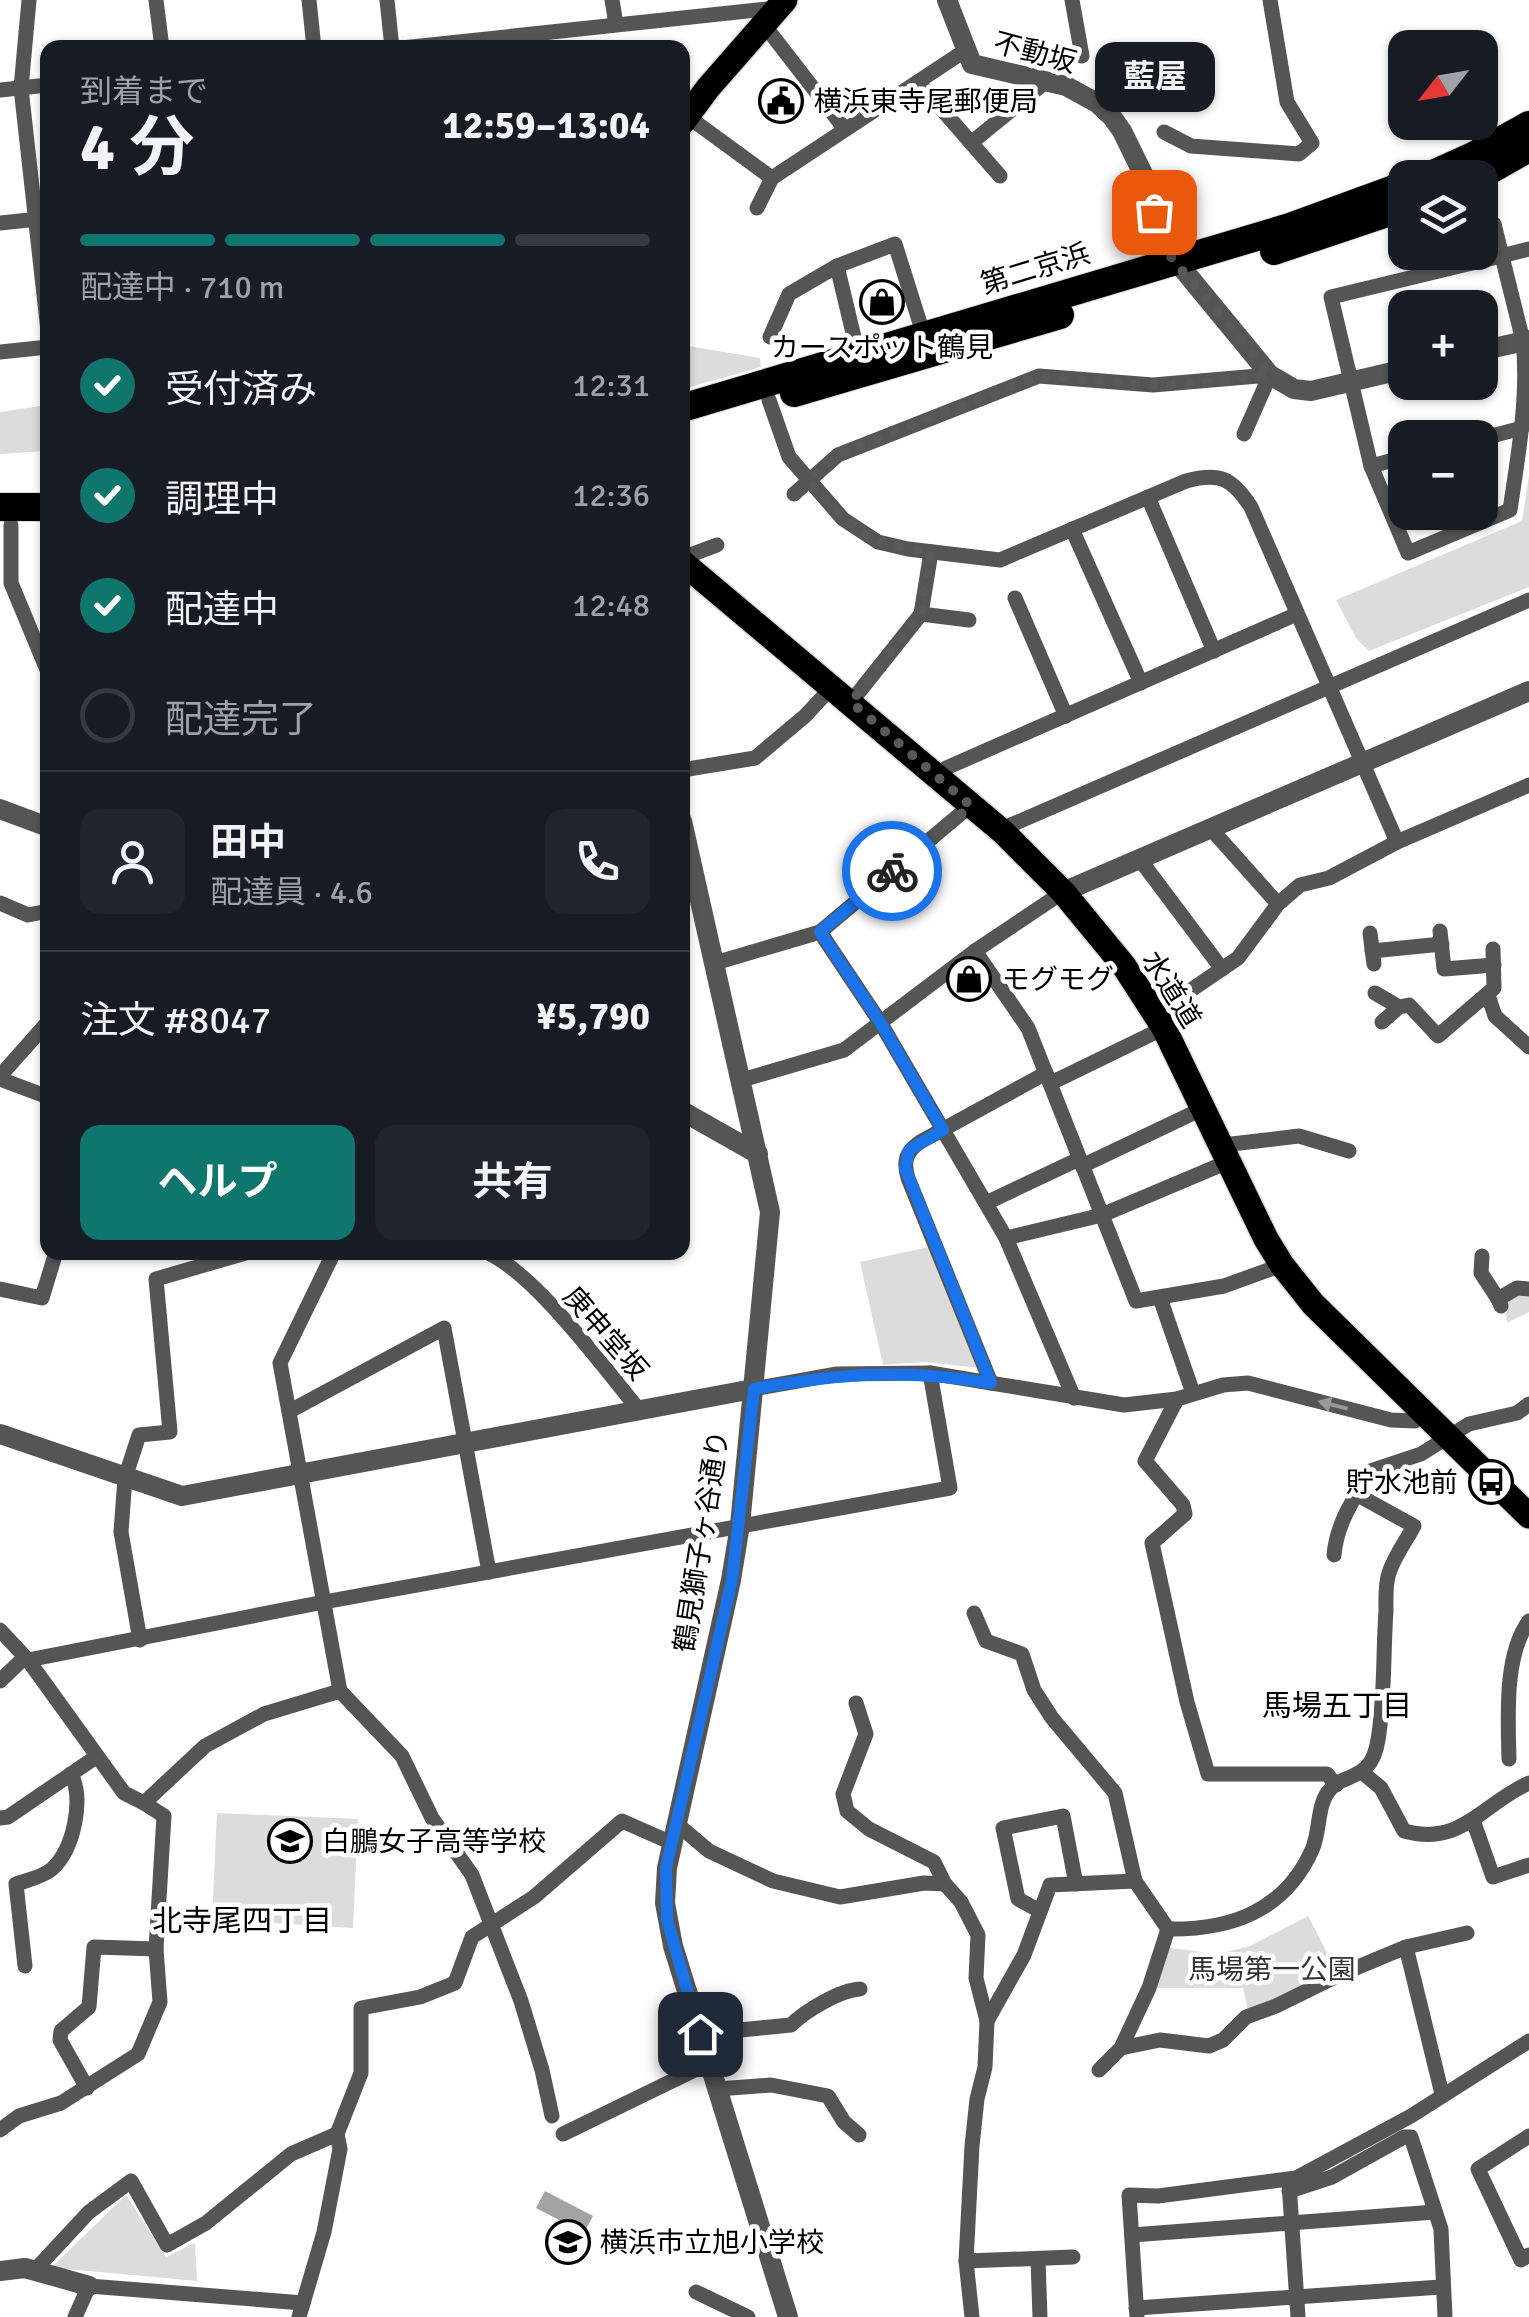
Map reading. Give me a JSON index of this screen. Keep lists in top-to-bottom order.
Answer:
{
  "streets": {
    "highway": ["第二京浜"],
    "main road": ["水道道"],
    "street": ["不動坂", "庚申堂坂", "鶴見獅子ヶ谷通り"]
  },
  "crossings": [
    ["不動坂", "第二京浜"]
  ],
  "districts": ["馬場五丁目", "北寺尾四丁目"],
  "parks": ["馬場第一公園"],
  "places": {
    "public building": ["横浜東寺尾郵便局"],
    "other": ["藍屋"],
    "shop": ["カースポット鶴見", "モグモグ"],
    "bus stop": ["貯水池前"],
    "school or university": ["白鵬女子高等学校", "横浜市立旭小学校"]
  },
  "north": "bottom left",
  "page": {
    "map_buttons": ["+", "−"],
    "heading": ["4 分", "到着まで", "12:59–13:04"],
    "panel": [
      "田中",
      "配達員 · 4.6",
      "注文 #8047",
      "¥5,790"
    ],
    "bubble": "藍屋",
    "bar": "配達中 · 710 m",
    "list": [
      ["受付済み", "12:31"],
      ["調理中", "12:36"],
      ["配達中", "12:48"],
      "配達完了"
    ],
    "buttons": ["ヘルプ", "共有"]
  }
}
